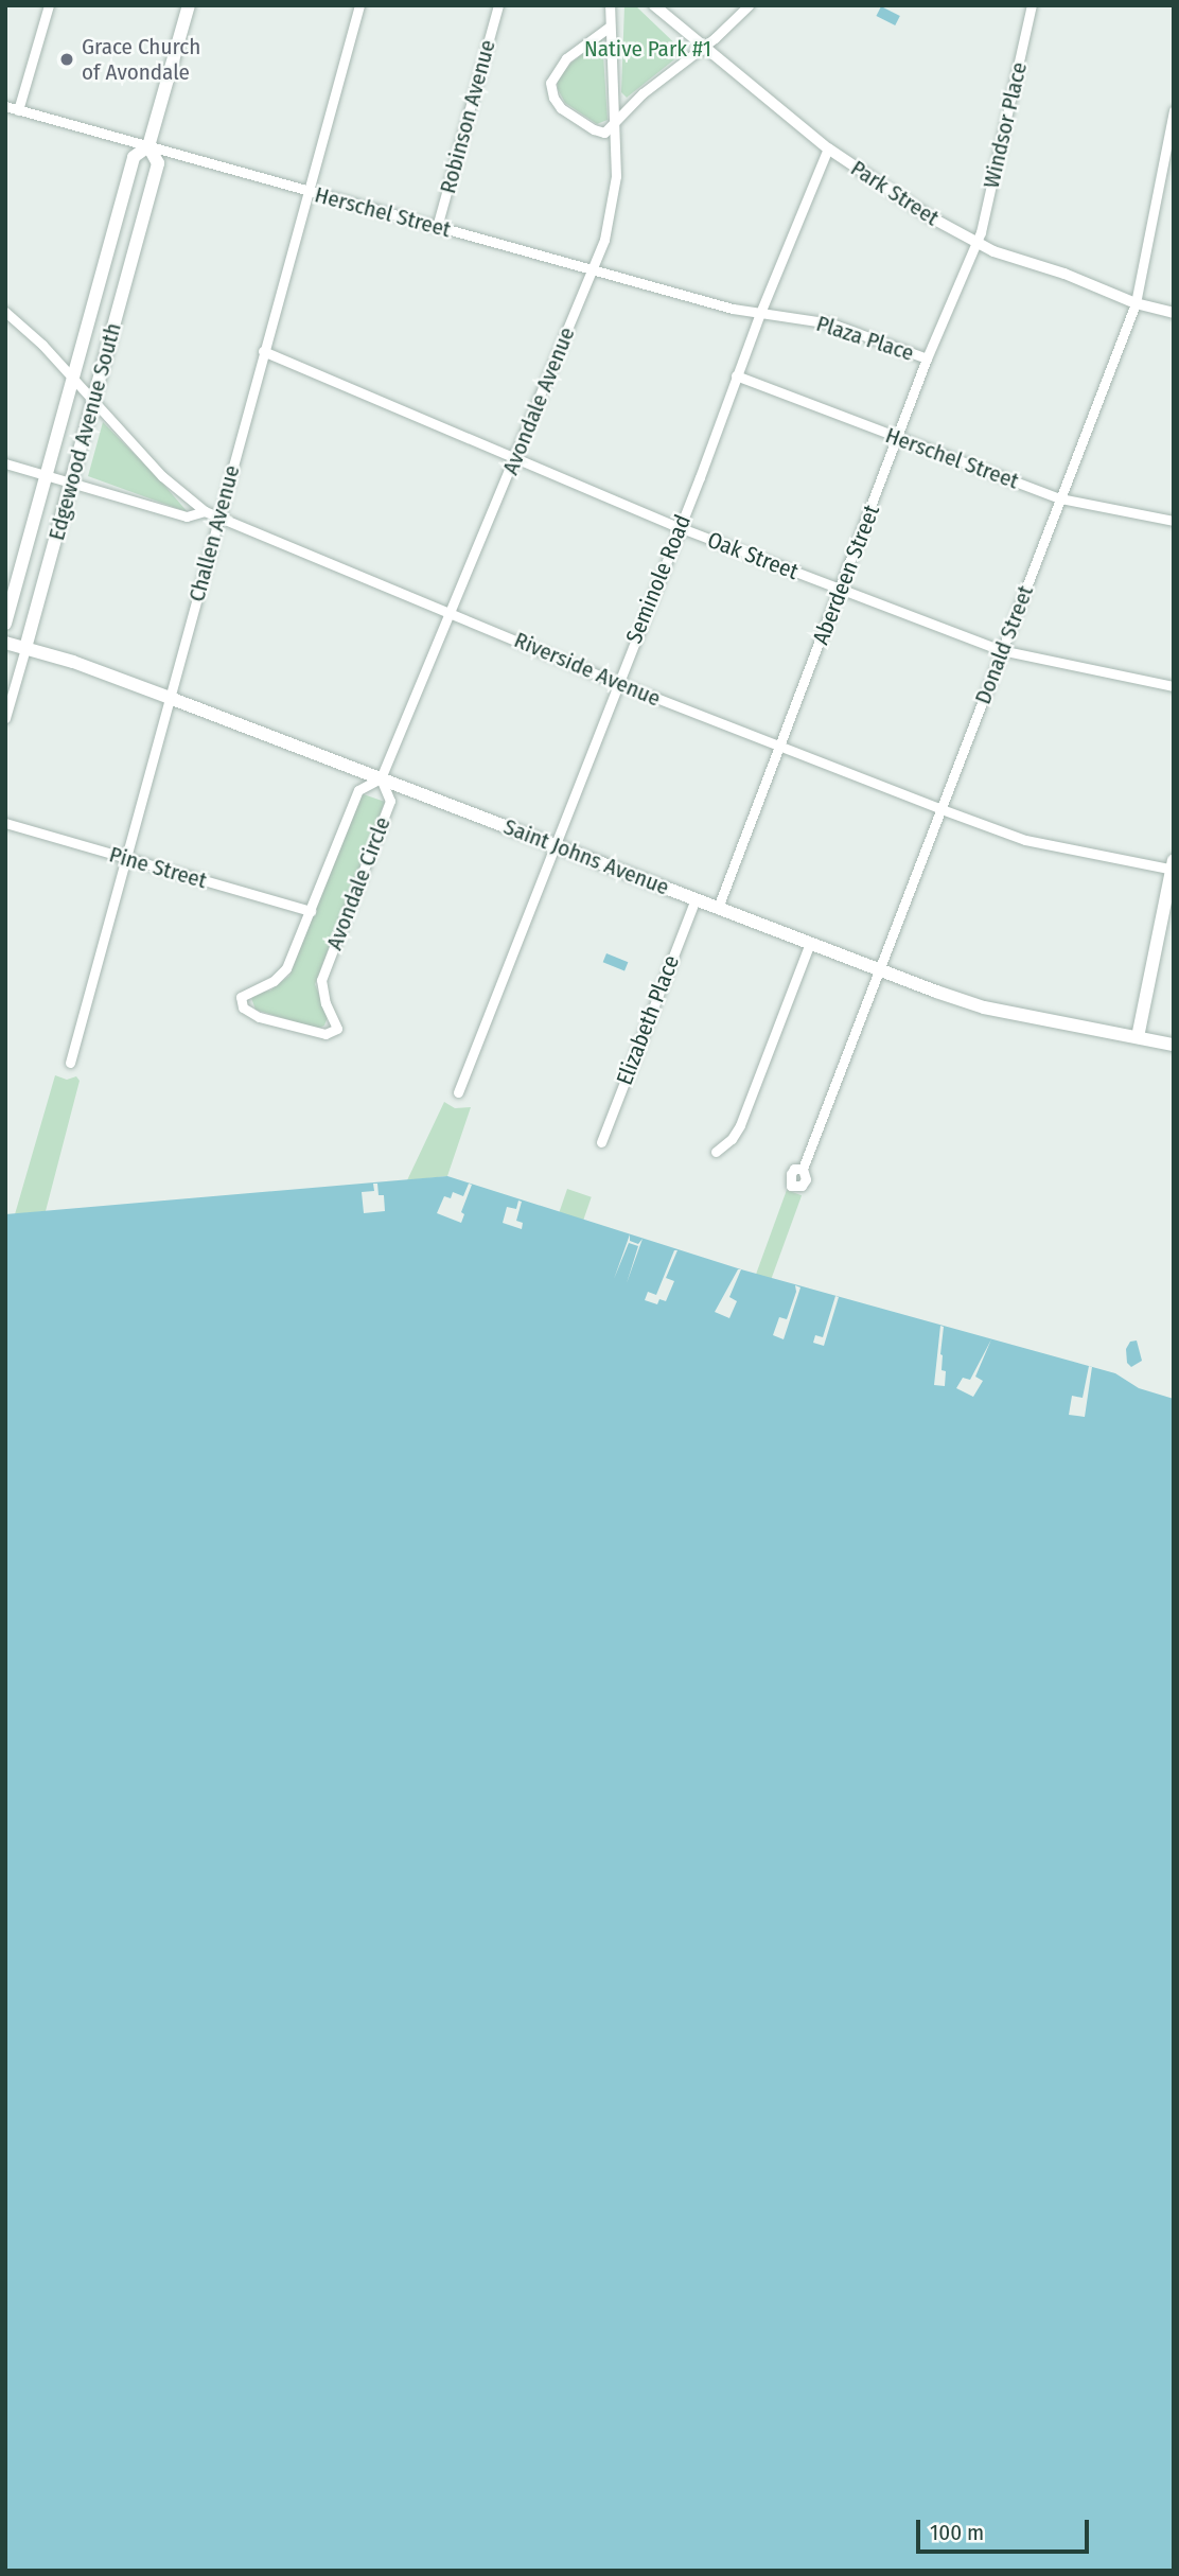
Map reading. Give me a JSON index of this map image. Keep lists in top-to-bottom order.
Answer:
{
  "streets": {
    "main road": ["Edgewood Avenue South", "Saint Johns Avenue"],
    "street": [
      "Robinson Avenue",
      "Windsor Place",
      "Park Street",
      "Herschel Street",
      "Plaza Place",
      "Avondale Avenue",
      "Challen Avenue",
      "Oak Street",
      "Aberdeen Street",
      "Seminole Road",
      "Donald Street",
      "Riverside Avenue",
      "Pine Street",
      "Avondale Circle",
      "Elizabeth Place"
    ]
  },
  "crossings": [
    ["Robinson Avenue", "Herschel Street"],
    ["Windsor Place", "Park Street"],
    ["Windsor Place", "Aberdeen Street"],
    ["Park Street", "Aberdeen Street"],
    ["Park Street", "Seminole Road"],
    ["Park Street", "Donald Street"],
    ["Herschel Street", "Plaza Place"],
    ["Herschel Street", "Avondale Avenue"],
    ["Herschel Street", "Edgewood Avenue South"],
    ["Herschel Street", "Challen Avenue"],
    ["Herschel Street", "Aberdeen Street"],
    ["Herschel Street", "Seminole Road"],
    ["Herschel Street", "Donald Street"],
    ["Plaza Place", "Aberdeen Street"],
    ["Plaza Place", "Seminole Road"],
    ["Avondale Avenue", "Oak Street"],
    ["Avondale Avenue", "Riverside Avenue"],
    ["Avondale Avenue", "Saint Johns Avenue"],
    ["Avondale Avenue", "Avondale Circle"],
    ["Edgewood Avenue South", "Riverside Avenue"],
    ["Edgewood Avenue South", "Saint Johns Avenue"],
    ["Challen Avenue", "Oak Street"],
    ["Challen Avenue", "Riverside Avenue"],
    ["Challen Avenue", "Saint Johns Avenue"],
    ["Challen Avenue", "Pine Street"],
    ["Oak Street", "Aberdeen Street"],
    ["Oak Street", "Seminole Road"],
    ["Oak Street", "Donald Street"],
    ["Aberdeen Street", "Riverside Avenue"],
    ["Aberdeen Street", "Saint Johns Avenue"],
    ["Seminole Road", "Riverside Avenue"],
    ["Seminole Road", "Saint Johns Avenue"],
    ["Donald Street", "Riverside Avenue"],
    ["Donald Street", "Saint Johns Avenue"],
    ["Saint Johns Avenue", "Avondale Circle"],
    ["Saint Johns Avenue", "Elizabeth Place"],
    ["Pine Street", "Avondale Circle"]
  ],
  "parks": ["Native Park #1"],
  "places": ["Grace Church of Avondale"],
  "scale_bar": "100 m"
}
